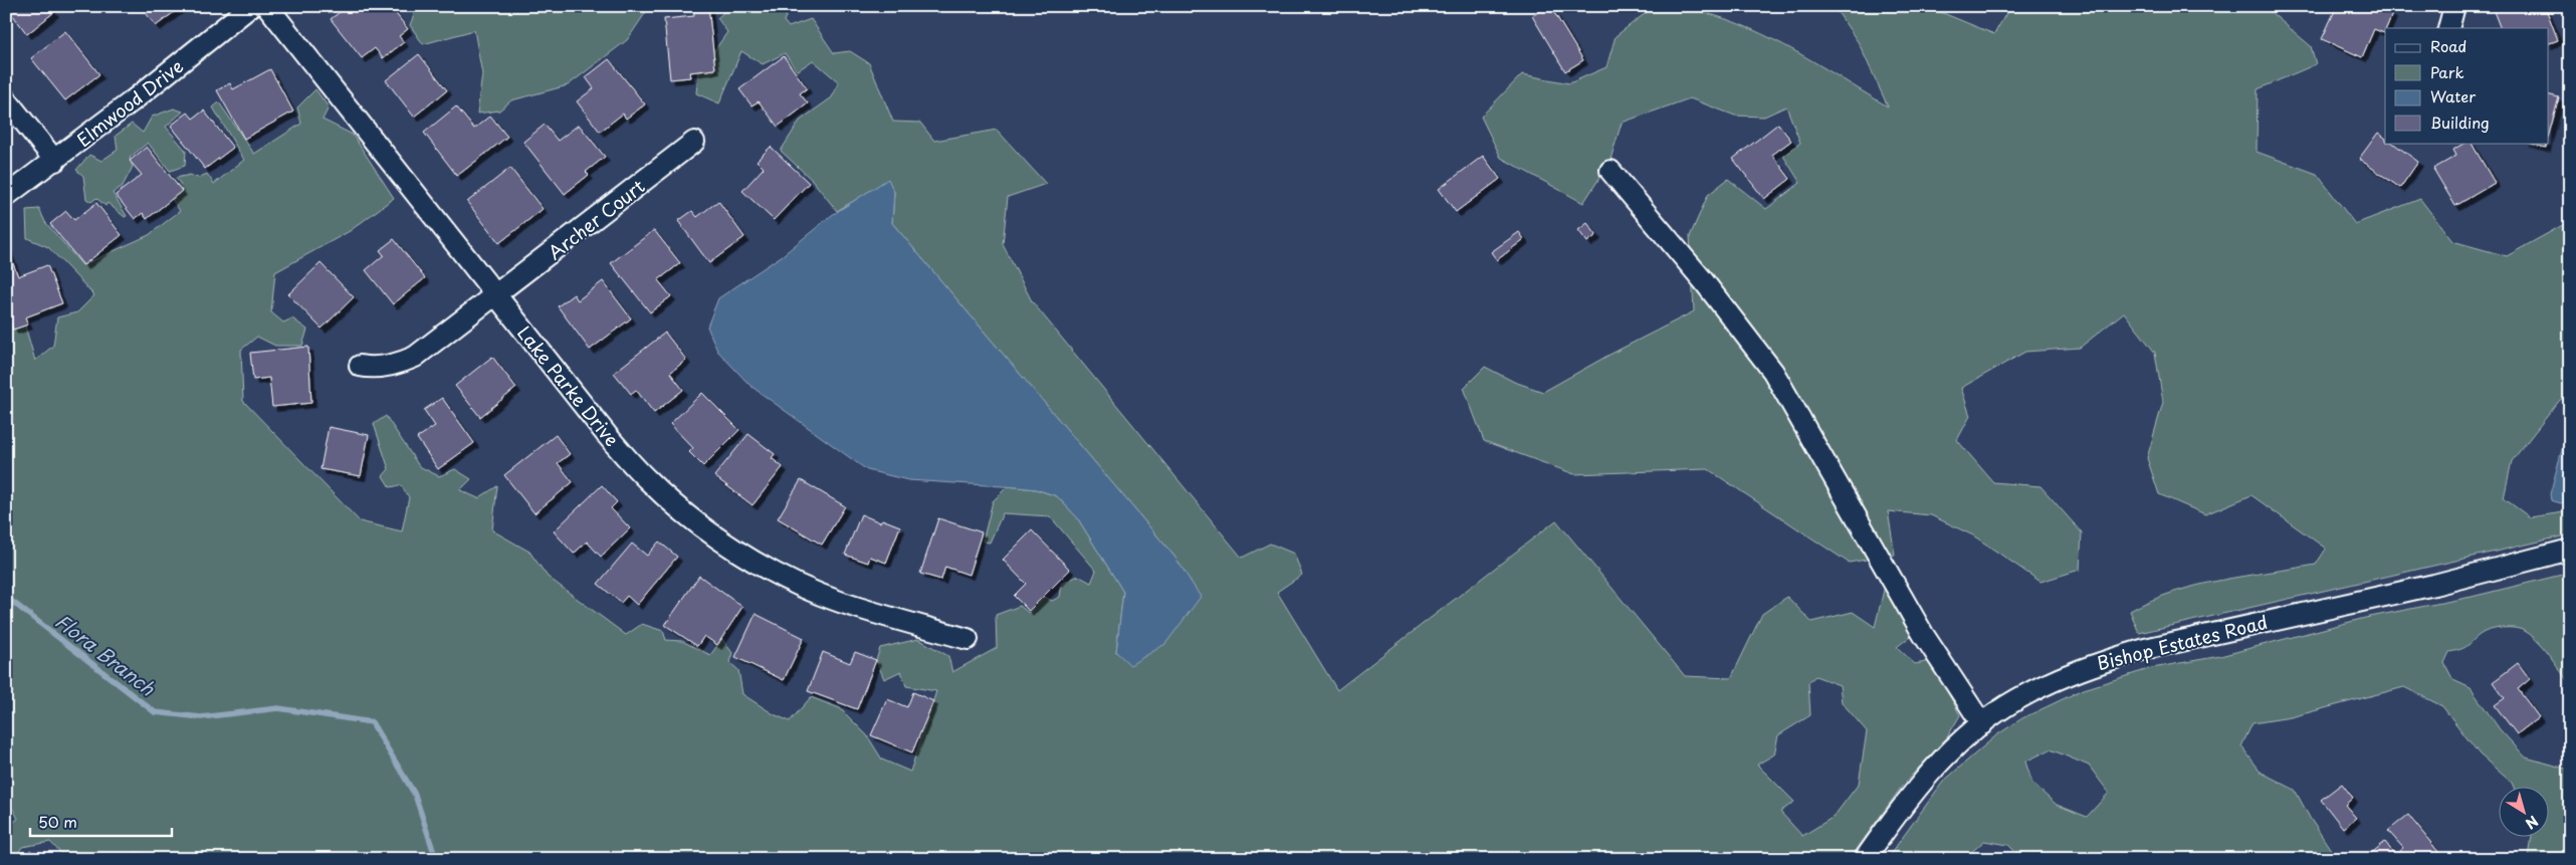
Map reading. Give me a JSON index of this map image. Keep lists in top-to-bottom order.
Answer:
{
  "streets": {
    "street": [
      "Elmwood Drive",
      "Archer Court",
      "Lake Parke Drive",
      "Bishop Estates Road"
    ]
  },
  "crossings": [
    ["Archer Court", "Lake Parke Drive"]
  ],
  "water": ["Flora Branch"],
  "legend": [
    "Road",
    "Park",
    "Water",
    "Building"
  ],
  "scale_bar": "50 m",
  "north": "bottom right"
}
